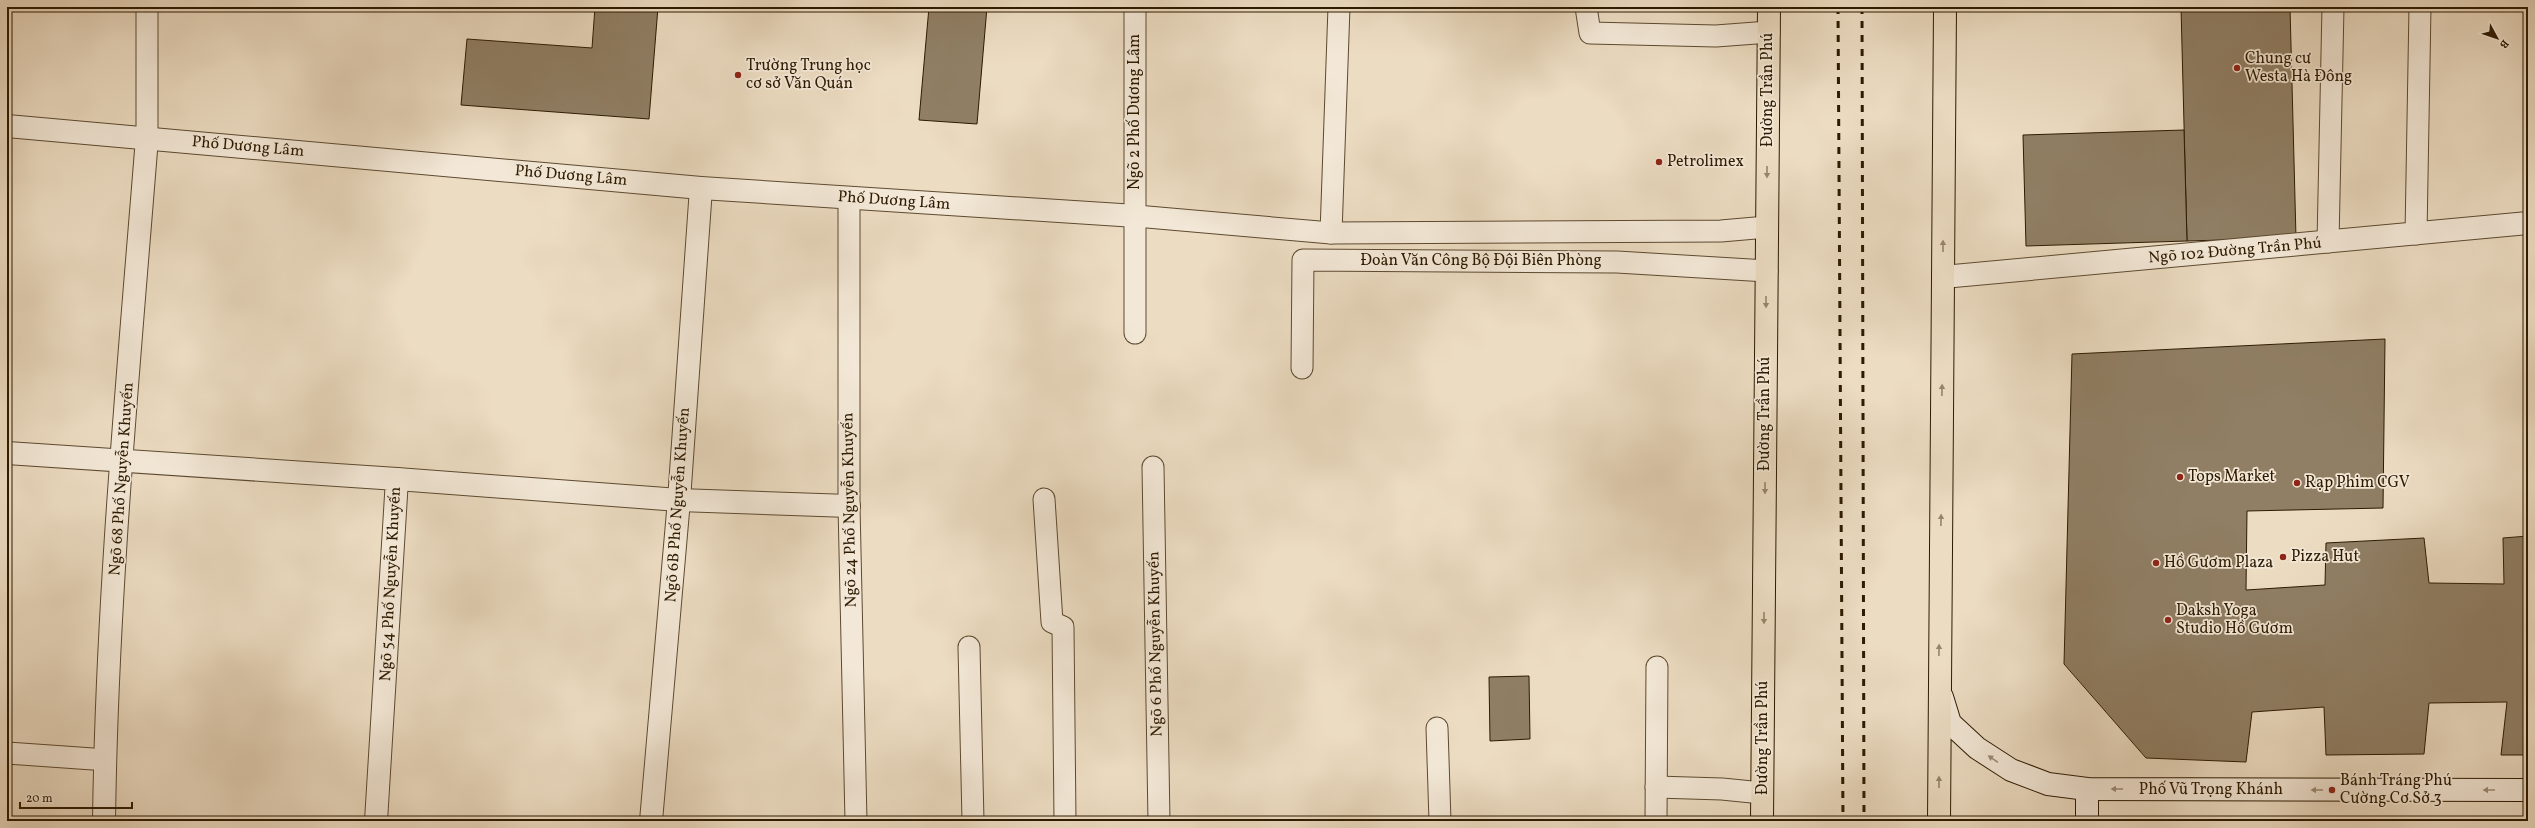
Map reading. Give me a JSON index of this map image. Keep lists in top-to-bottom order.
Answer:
{
  "streets": {
    "highway": ["Đường Trần Phú"],
    "street": [
      "Phố Dương Lâm",
      "Ngõ 102 Đường Trần Phú",
      "Ngõ 68 Phố Nguyễn Khuyến",
      "Ngõ 6B Phố Nguyễn Khuyến",
      "Ngõ 54 Phố Nguyễn Khuyến",
      "Phố Vũ Trọng Khánh"
    ],
    "lane": [
      "Ngõ 2 Phố Dương Lâm",
      "Đoàn Văn Công Bộ Đội Biên Phòng",
      "Ngõ 24 Phố Nguyễn Khuyến",
      "Ngõ 6 Phố Nguyễn Khuyến"
    ]
  },
  "crossings": [
    ["Đường Trần Phú", "Đoàn Văn Công Bộ Đội Biên Phòng"],
    ["Ngõ 2 Phố Dương Lâm", "Phố Dương Lâm"],
    ["Phố Dương Lâm", "Ngõ 68 Phố Nguyễn Khuyến"],
    ["Phố Dương Lâm", "Ngõ 6B Phố Nguyễn Khuyến"],
    ["Phố Dương Lâm", "Ngõ 24 Phố Nguyễn Khuyến"],
    ["Ngõ 68 Phố Nguyễn Khuyến", "Ngõ 54 Phố Nguyễn Khuyến"]
  ],
  "one_way": ["Phố Vũ Trọng Khánh"],
  "places": [
    "Chung cư Westa Hà Đông",
    "Trường Trung học cơ sở Văn Quán",
    "Petrolimex",
    "Tops Market",
    "Rạp Phim CGV",
    "Pizza Hut",
    "Hồ Gươm Plaza",
    "Daksh Yoga Studio Hồ Gươm",
    "Bánh Tráng Phú Cường Cơ Sở 3"
  ],
  "scale_bar": "20 m",
  "north": "bottom right"
}
